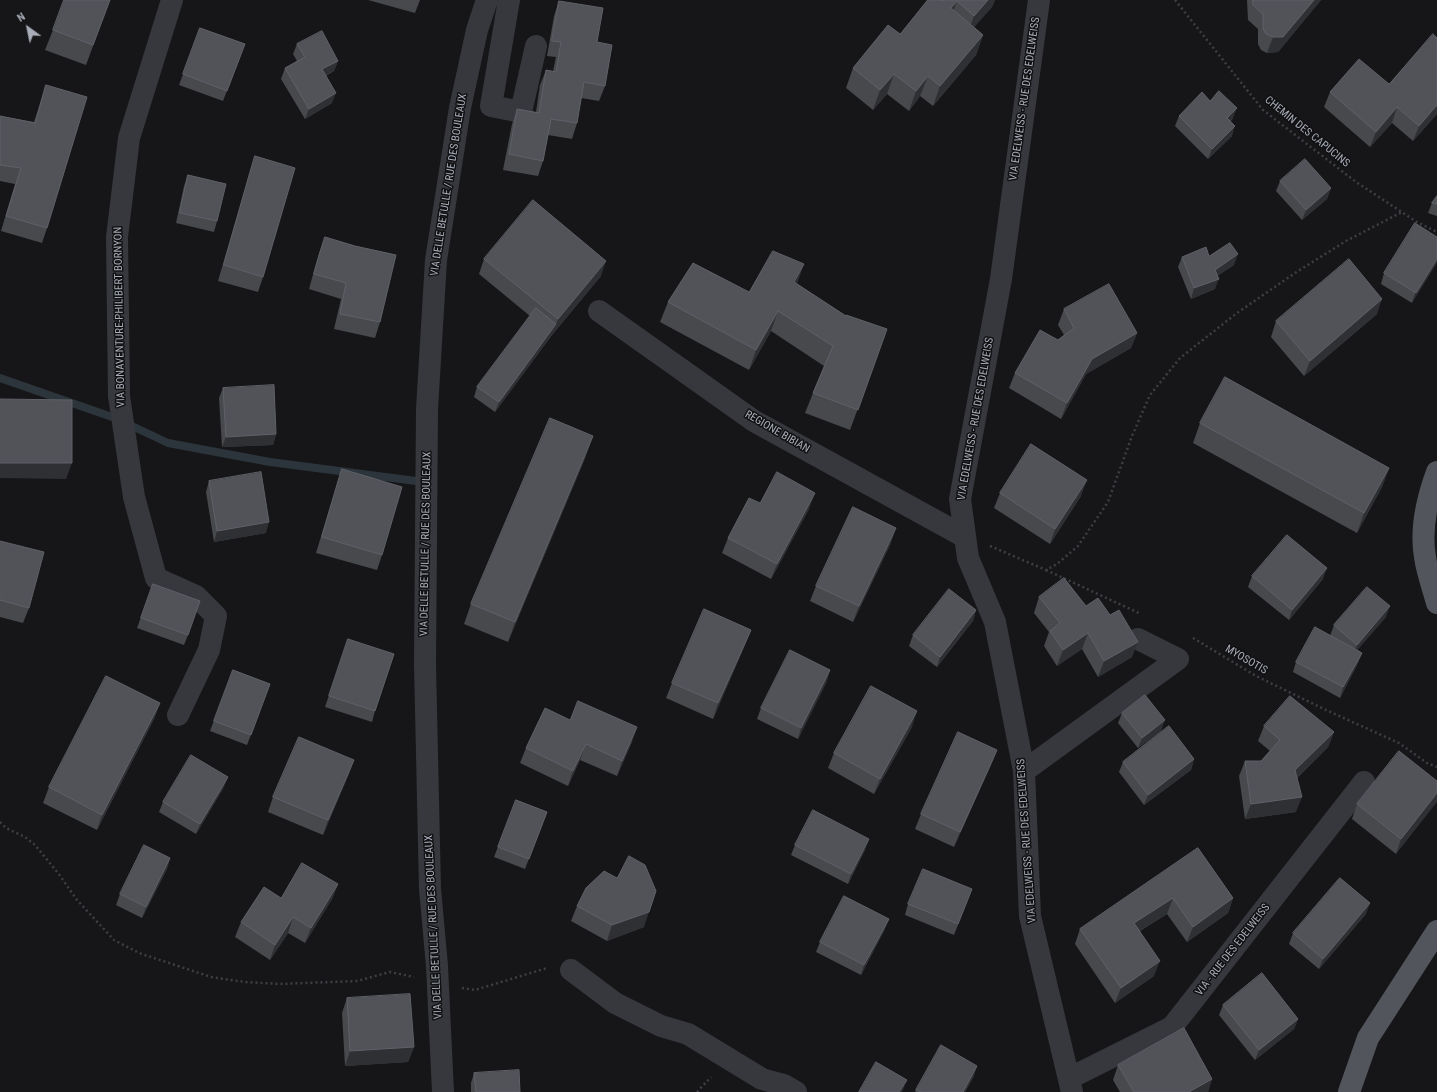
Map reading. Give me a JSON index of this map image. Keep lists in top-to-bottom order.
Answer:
{
  "streets": {
    "street": [
      "VIA EDELWEISS - RUE DES EDELWEISS",
      "VIA DELLE BETULLE / RUE DES BOULEAUX",
      "VIA BONAVENTURE-PHILIBERT BORNYON",
      "REGIONE BIBIAN",
      "VIA - RUE DES EDELWEISS"
    ],
    "path": ["CHEMIN DES CAPUCINS", "MYOSOTIS"]
  },
  "crossings": [
    ["VIA EDELWEISS - RUE DES EDELWEISS", "REGIONE BIBIAN"],
    ["VIA EDELWEISS - RUE DES EDELWEISS", "VIA - RUE DES EDELWEISS"]
  ],
  "north": "top left"
}
